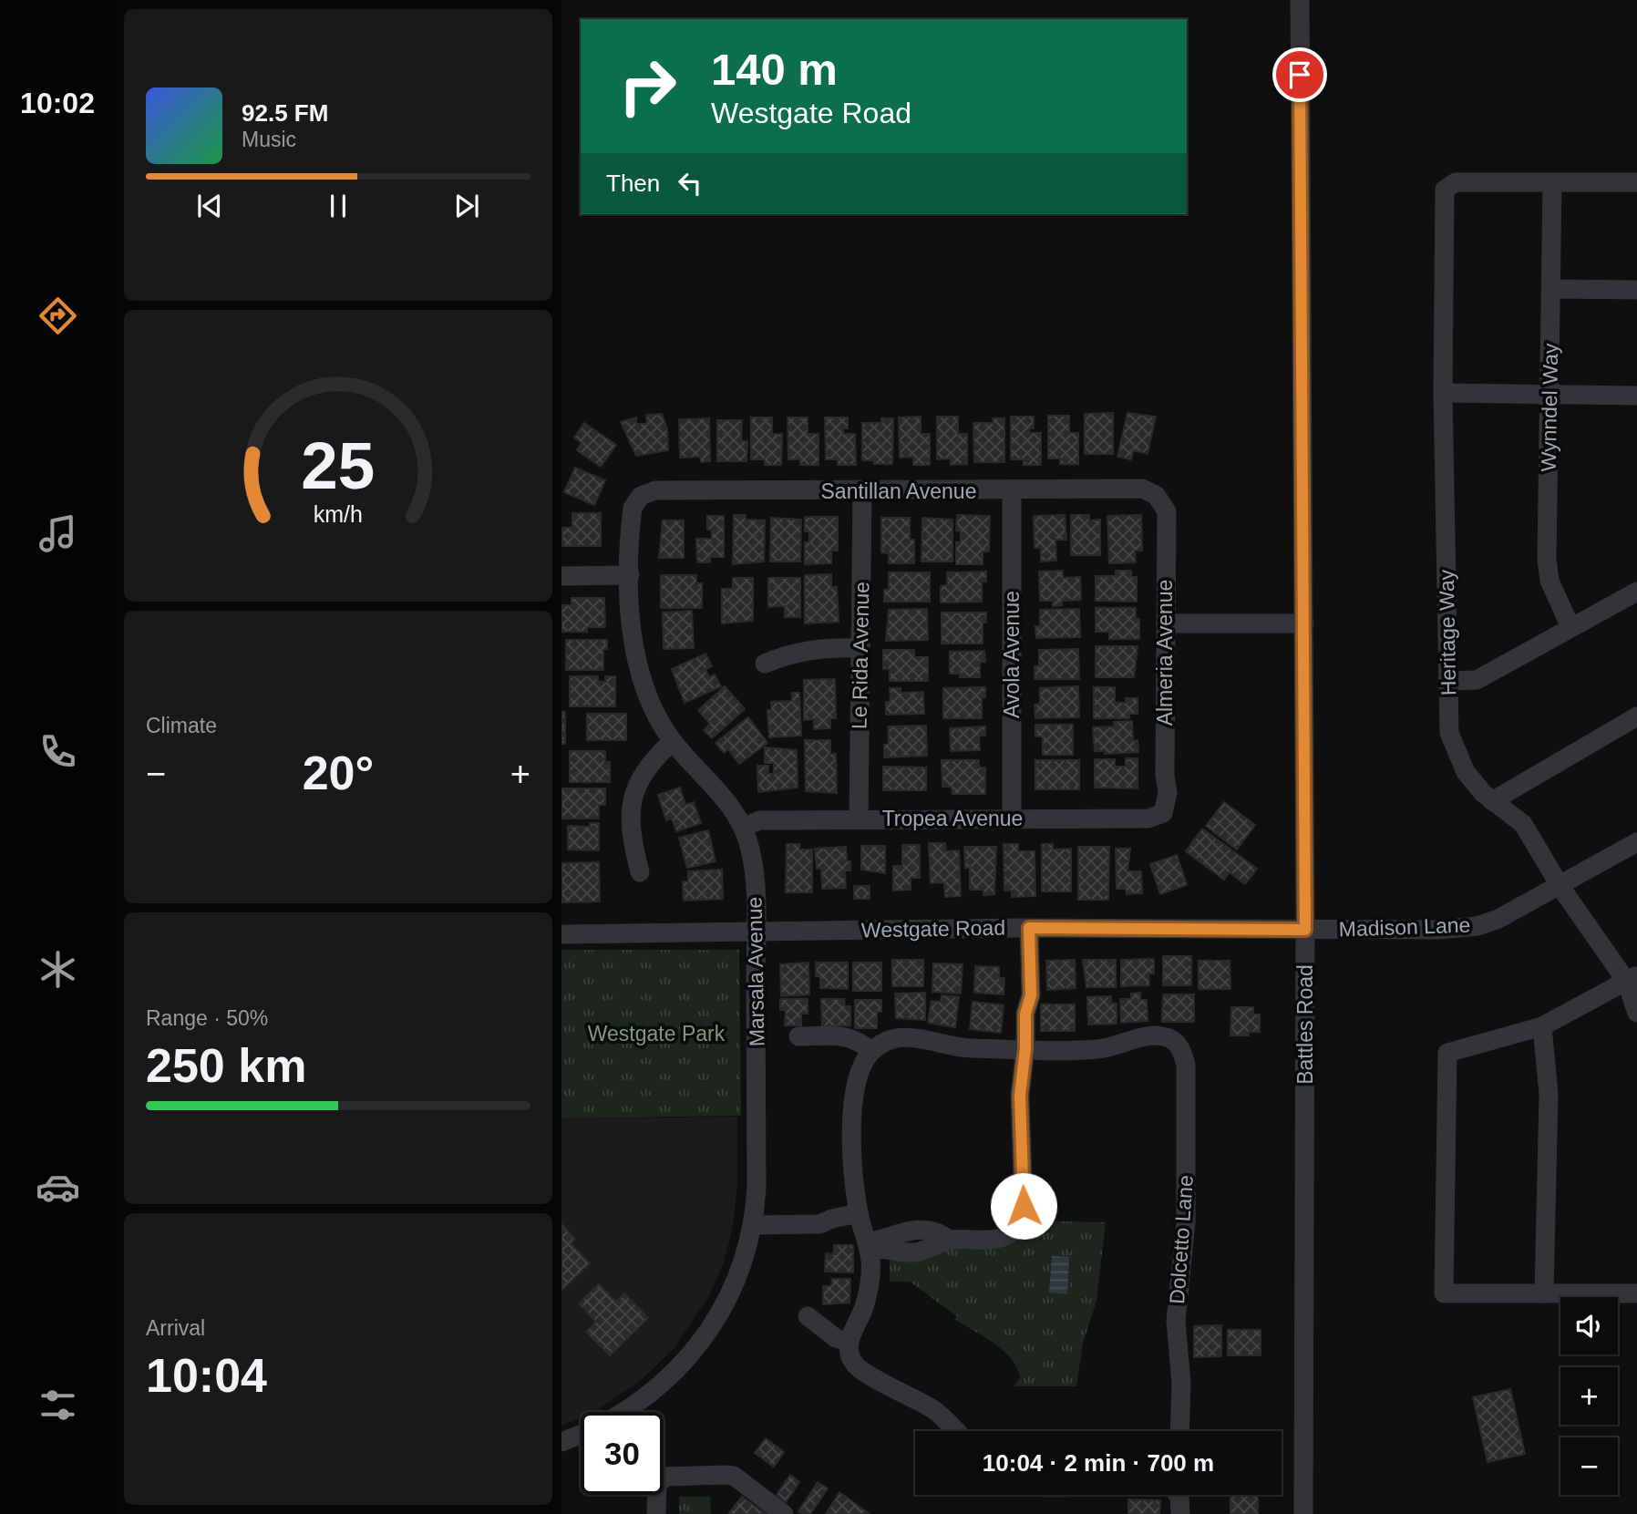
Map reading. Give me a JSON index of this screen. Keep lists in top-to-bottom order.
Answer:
{
  "streets": {
    "street": [
      "Wynndel Way",
      "Santillan Avenue",
      "Heritage Way",
      "Almeria Avenue",
      "Avola Avenue",
      "Le Rida Avenue",
      "Tropea Avenue",
      "Madison Lane",
      "Westgate Road",
      "Marsala Avenue",
      "Battles Road",
      "Dolcetto Lane"
    ]
  },
  "crossings": [
    ["Wynndel Way", "Heritage Way"],
    ["Santillan Avenue", "Almeria Avenue"],
    ["Santillan Avenue", "Avola Avenue"],
    ["Santillan Avenue", "Le Rida Avenue"],
    ["Santillan Avenue", "Marsala Avenue"],
    ["Heritage Way", "Madison Lane"],
    ["Almeria Avenue", "Tropea Avenue"],
    ["Avola Avenue", "Tropea Avenue"],
    ["Le Rida Avenue", "Tropea Avenue"],
    ["Tropea Avenue", "Marsala Avenue"],
    ["Madison Lane", "Westgate Road"],
    ["Madison Lane", "Battles Road"],
    ["Westgate Road", "Marsala Avenue"],
    ["Westgate Road", "Battles Road"]
  ],
  "parks": ["Westgate Park"],
  "page": {
    "tabs": "10:02",
    "turn": ["140 m", "Westgate Road"],
    "song": ["92.5 FM", "Music"],
    "then": "Then",
    "tile": [
      "Climate",
      ["Range · 50%", "250 km"],
      ["Arrival", "10:04"]
    ],
    "heat": ["−", "20°", "+"],
    "map_buttons": ["+", "−"],
    "limit": "30",
    "trip": "10:04 · 2 min · 700 m",
    "gauge": ["25", "km/h"]
  }
}
